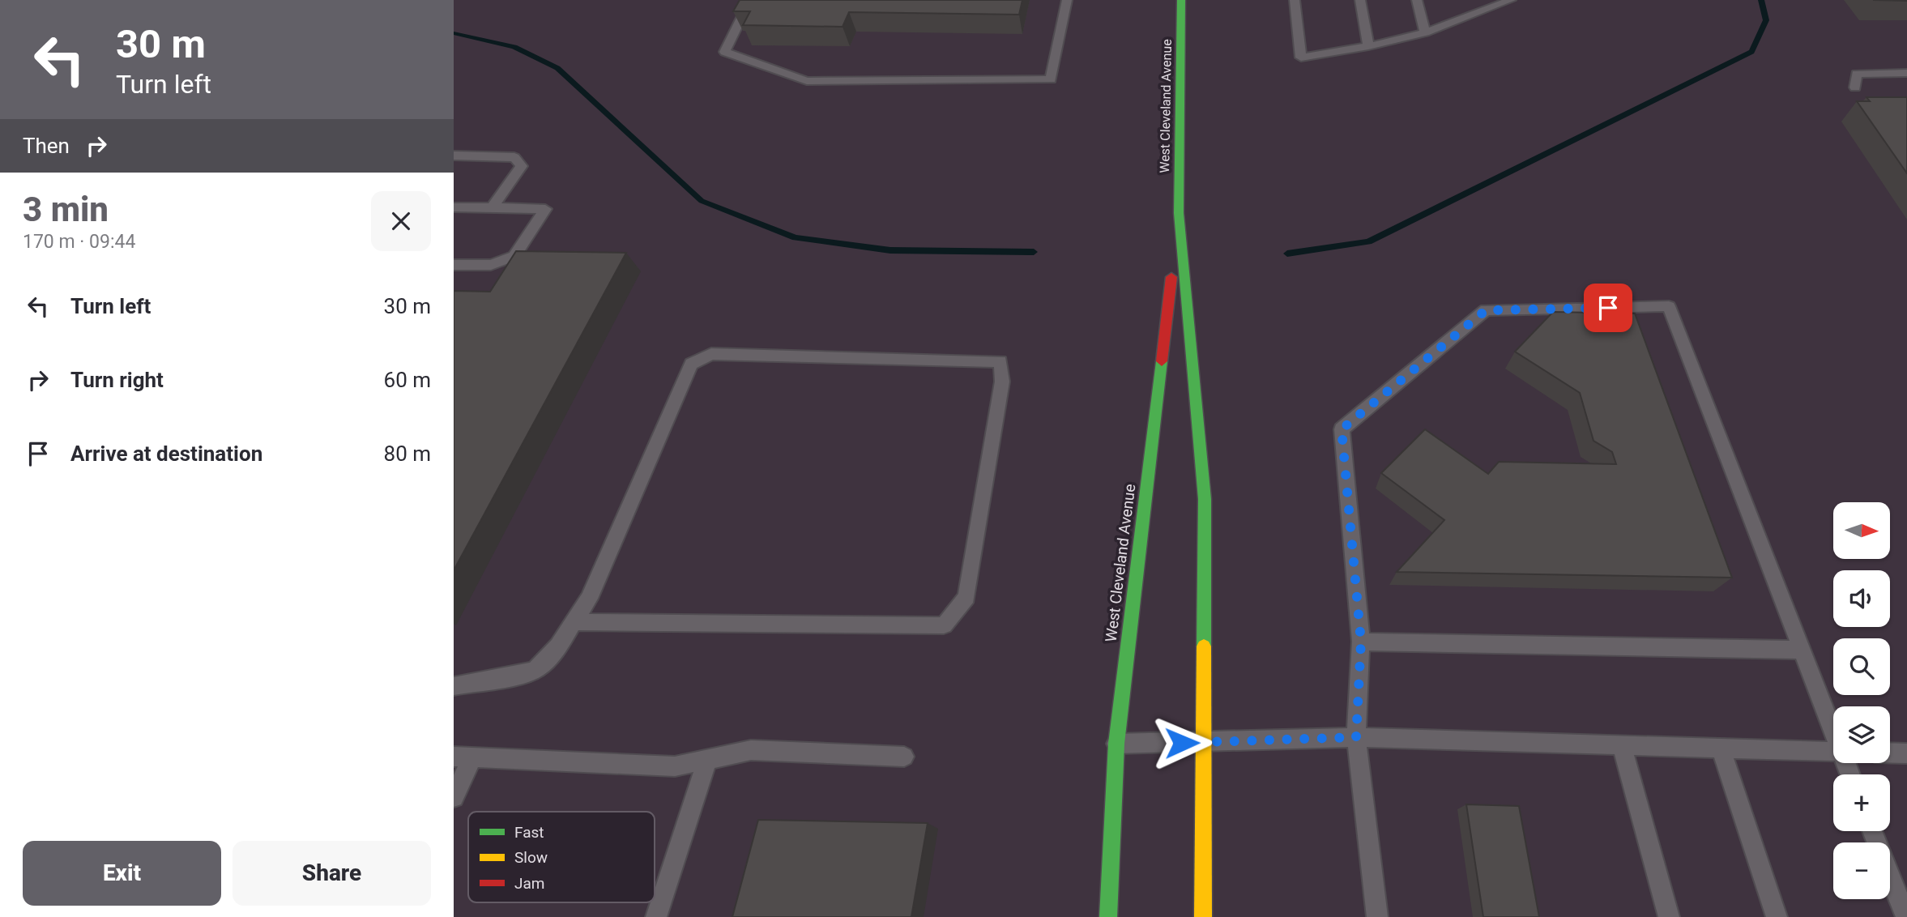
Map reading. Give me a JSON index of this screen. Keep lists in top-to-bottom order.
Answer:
{
  "streets": {
    "main road": ["West Cleveland Avenue"]
  },
  "legend": ["Fast", "Slow", "Jam"],
  "north": "right",
  "page": {
    "turn": ["30 m", "Turn left"],
    "then": "Then",
    "heading": ["3 min", "170 m · 09:44"],
    "list": [
      {
        "name": "Turn left",
        "value": "30 m"
      },
      {
        "name": "Turn right",
        "value": "60 m"
      },
      {
        "name": "Arrive at destination",
        "value": "80 m"
      }
    ],
    "map_buttons": ["+", "−"],
    "buttons": ["Exit", "Share"]
  }
}
